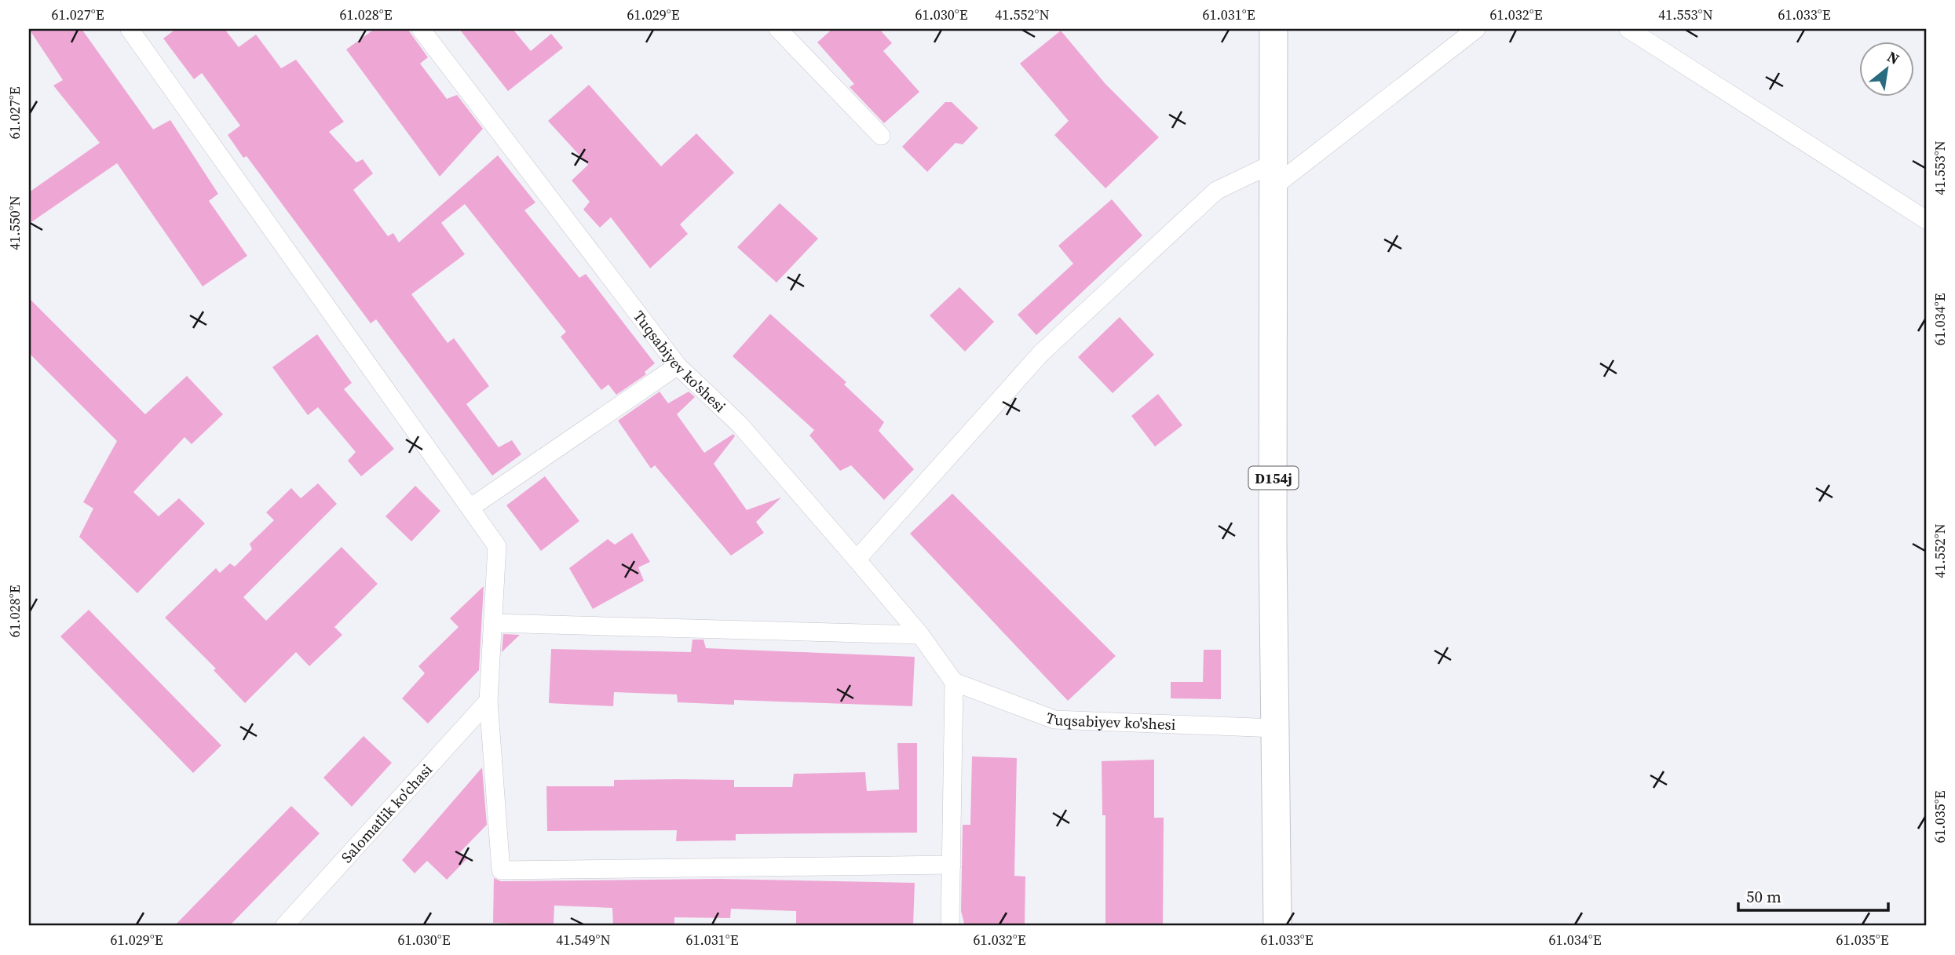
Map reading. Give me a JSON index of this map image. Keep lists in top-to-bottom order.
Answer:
{
  "streets": {
    "main road": ["D154j"],
    "street": ["Tuqsabiyev ko'shesi", "Salomatlik ko'chasi"]
  },
  "crossings": [
    ["Tuqsabiyev ko'shesi", "D154j"]
  ],
  "scale_bar": "50 m",
  "north": "top right",
  "coordinates": [
    "61.027°E",
    "61.028°E",
    "61.029°E",
    "61.030°E",
    "41.552°N",
    "61.031°E",
    "61.032°E",
    "41.553°N",
    "61.033°E",
    "41.550°N",
    "61.034°E",
    "61.035°E",
    "41.549°N"
  ]
}
